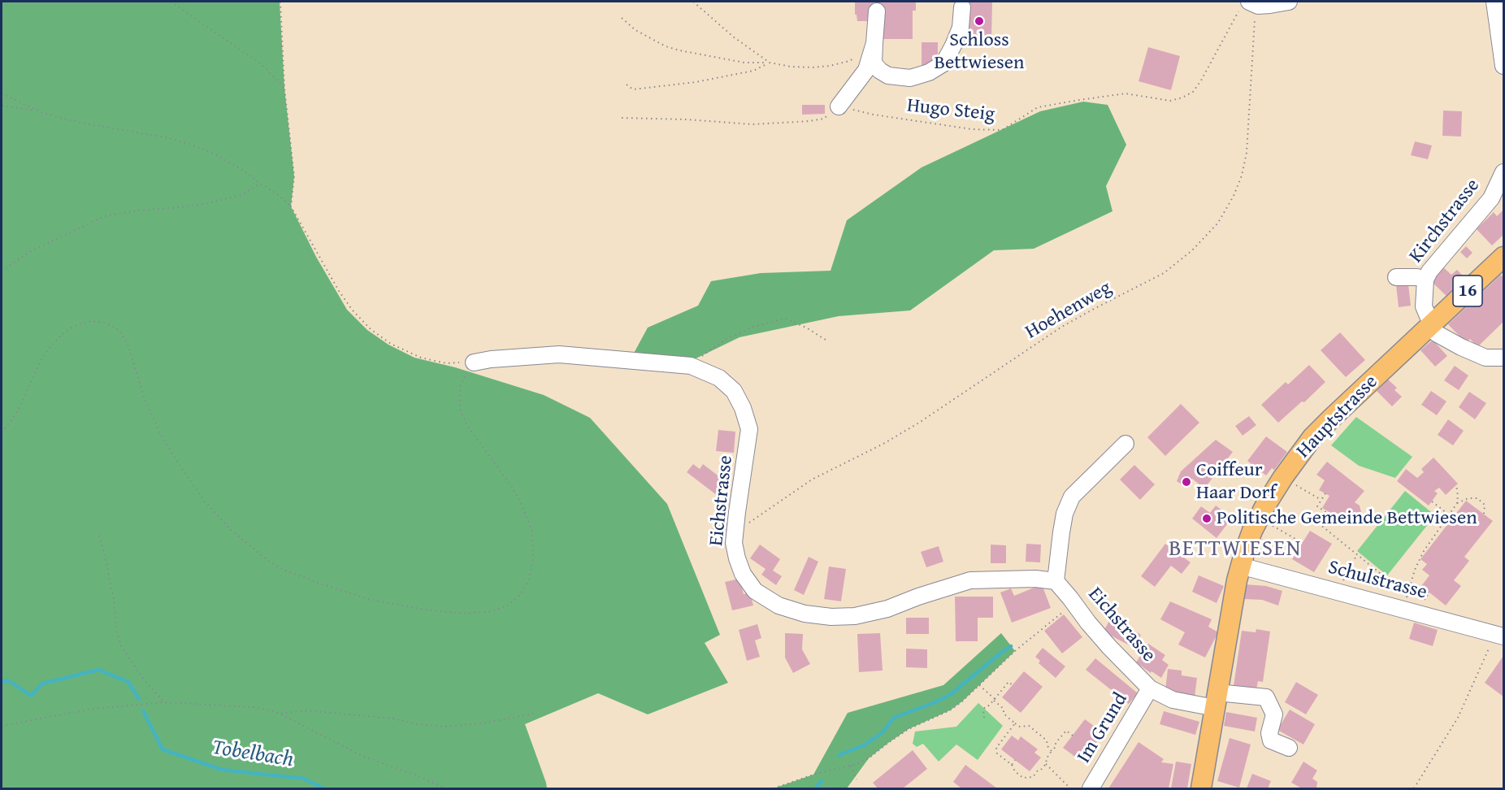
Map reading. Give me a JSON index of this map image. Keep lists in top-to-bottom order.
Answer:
{
  "streets": {
    "main road": ["16", "Hauptstrasse"],
    "street": [
      "Kirchstrasse",
      "Eichstrasse",
      "Schulstrasse",
      "Im Grund"
    ],
    "path": ["Hugo Steig", "Hoehenweg"]
  },
  "crossings": [
    ["Hugo Steig", "Hoehenweg"],
    ["Kirchstrasse", "Hauptstrasse"],
    ["Hoehenweg", "Eichstrasse"],
    ["Hauptstrasse", "Eichstrasse"],
    ["Hauptstrasse", "Schulstrasse"],
    ["Eichstrasse", "Im Grund"]
  ],
  "districts": ["BETTWIESEN"],
  "water": ["Tobelbach"],
  "places": ["Schloss Bettwiesen", "Coiffeur Haar Dorf", "Politische Gemeinde Bettwiesen"]
}
